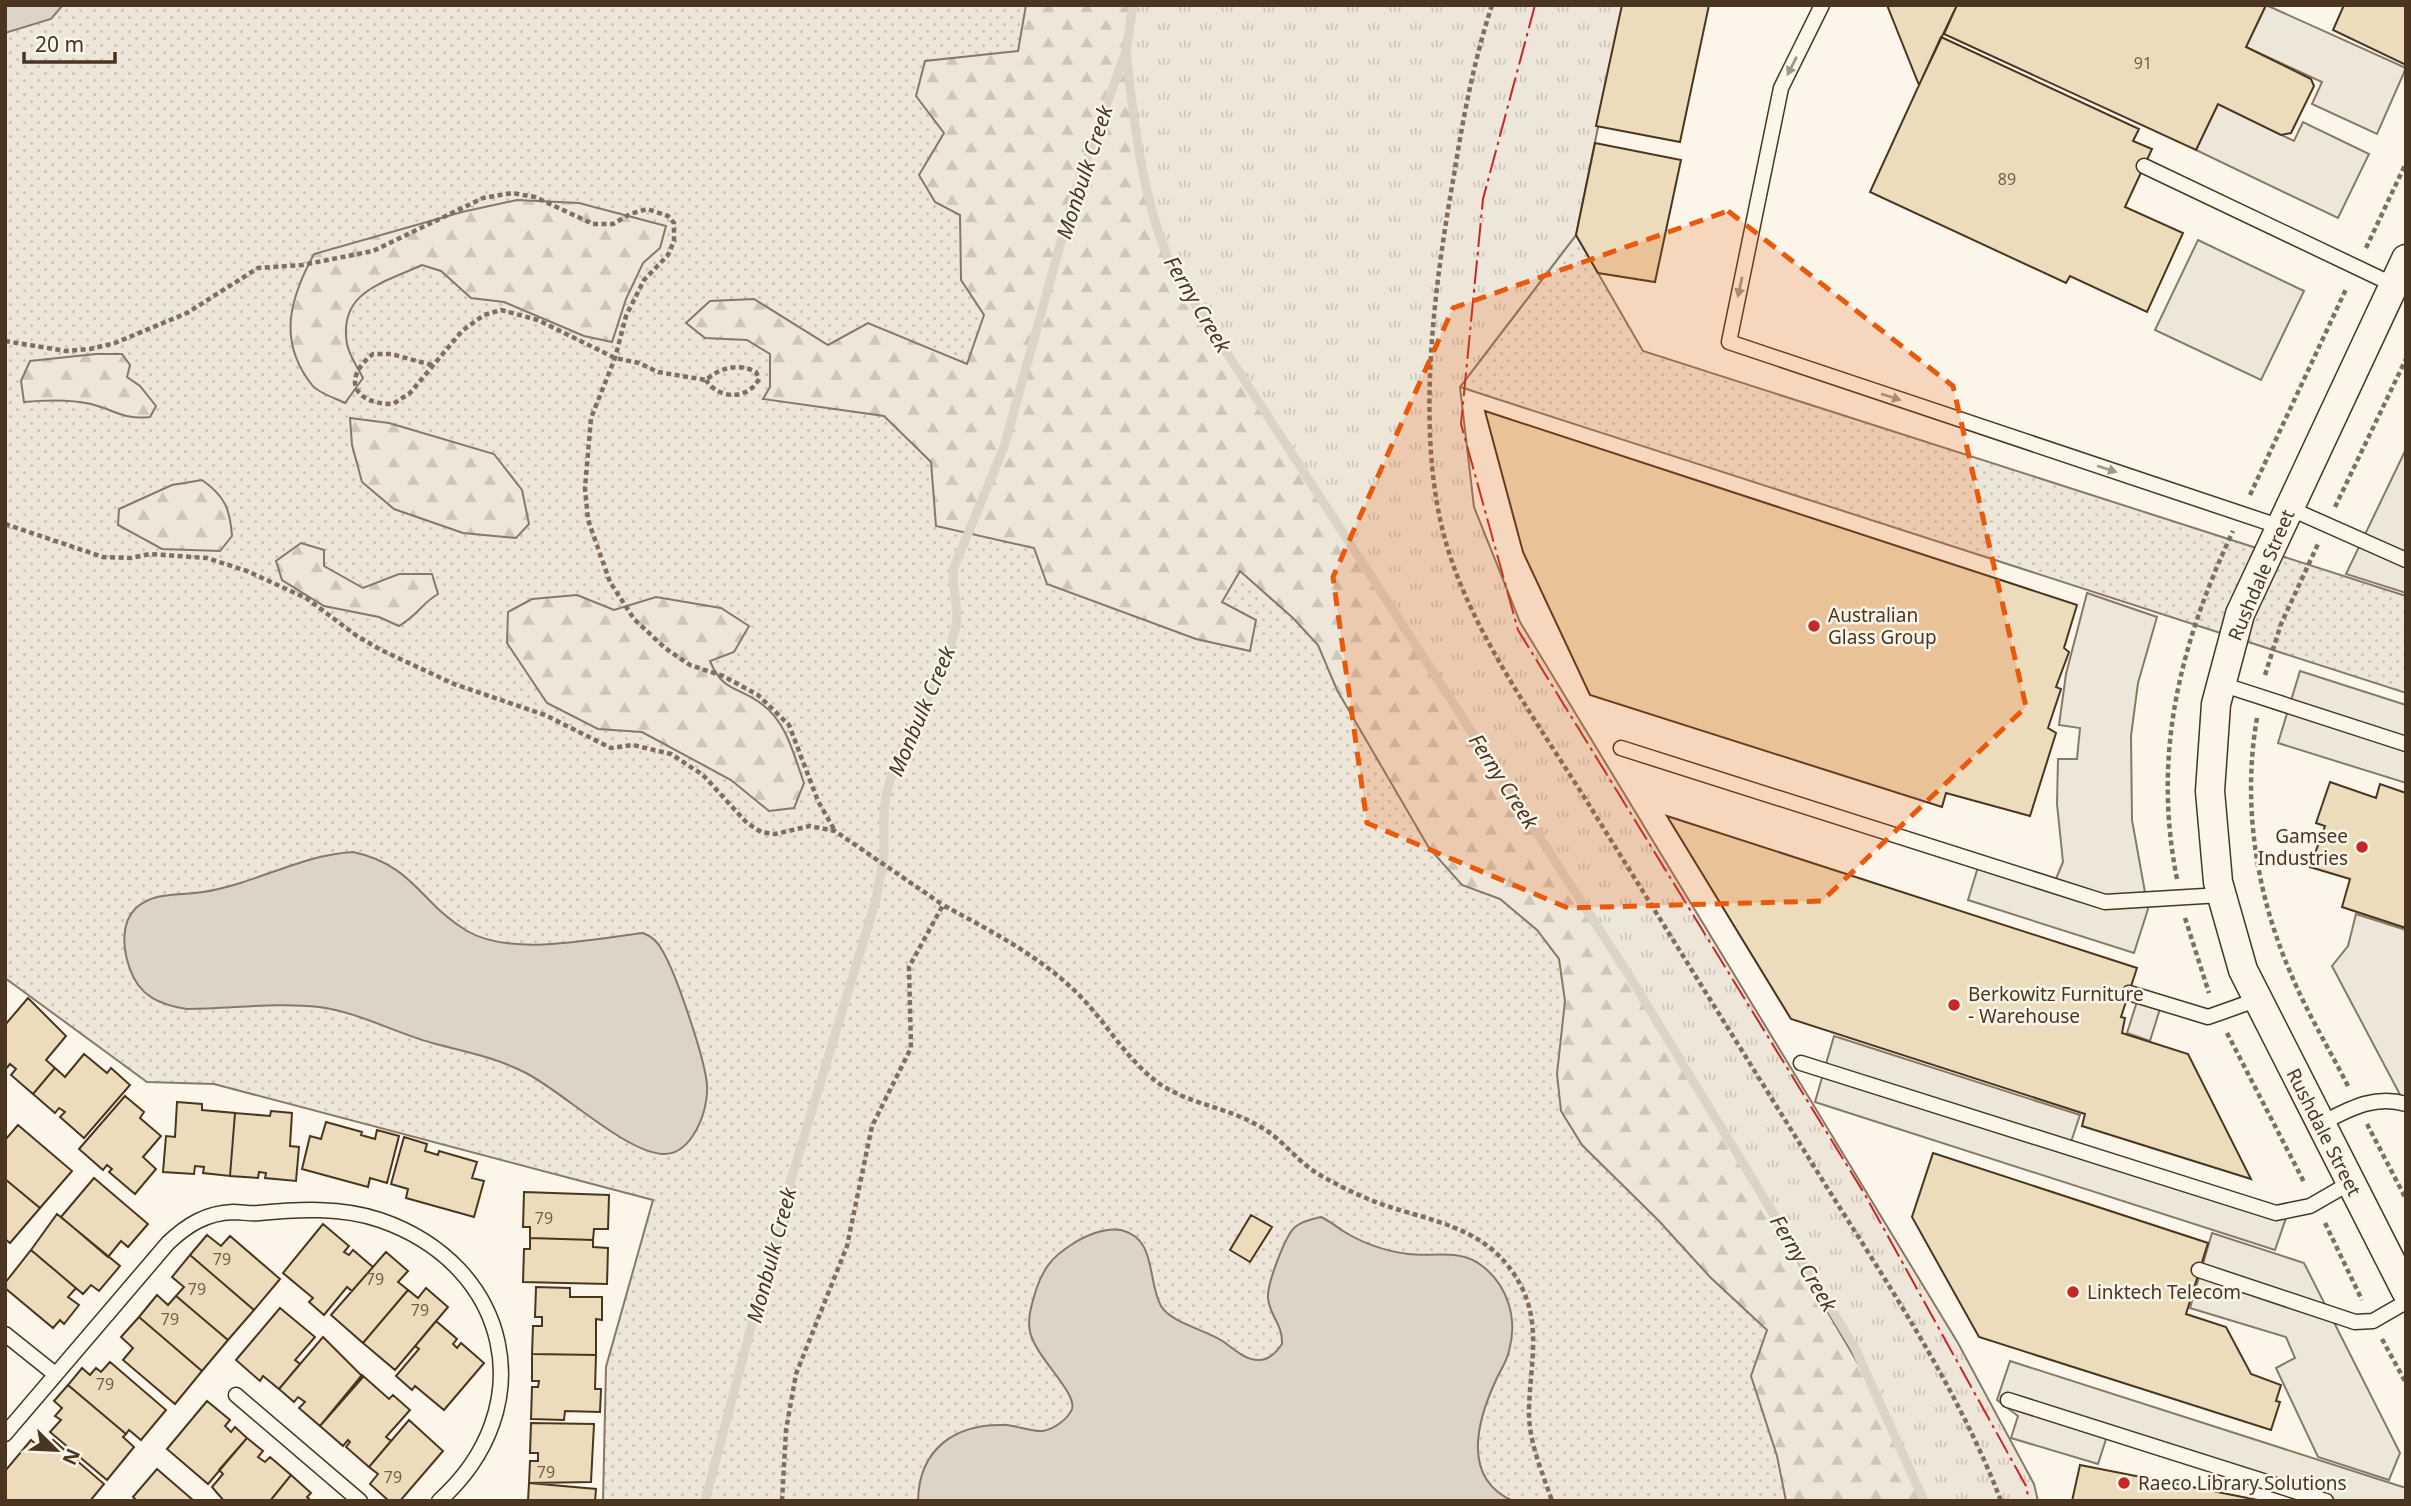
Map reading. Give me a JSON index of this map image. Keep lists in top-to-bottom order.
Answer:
{
  "streets": {
    "street": ["Rushdale Street"]
  },
  "water": ["Monbulk Creek", "Ferny Creek"],
  "places": [
    "Australian Glass Group",
    "Gamsee Industries",
    "Berkowitz Furniture - Warehouse",
    "Linktech Telecom",
    "Raeco Library Solutions"
  ],
  "house_numbers": [
    "91",
    "89",
    "79",
    "79",
    "79",
    "79",
    "79",
    "79",
    "79",
    "79",
    "79"
  ],
  "scale_bar": "20 m",
  "north": "bottom right"
}
